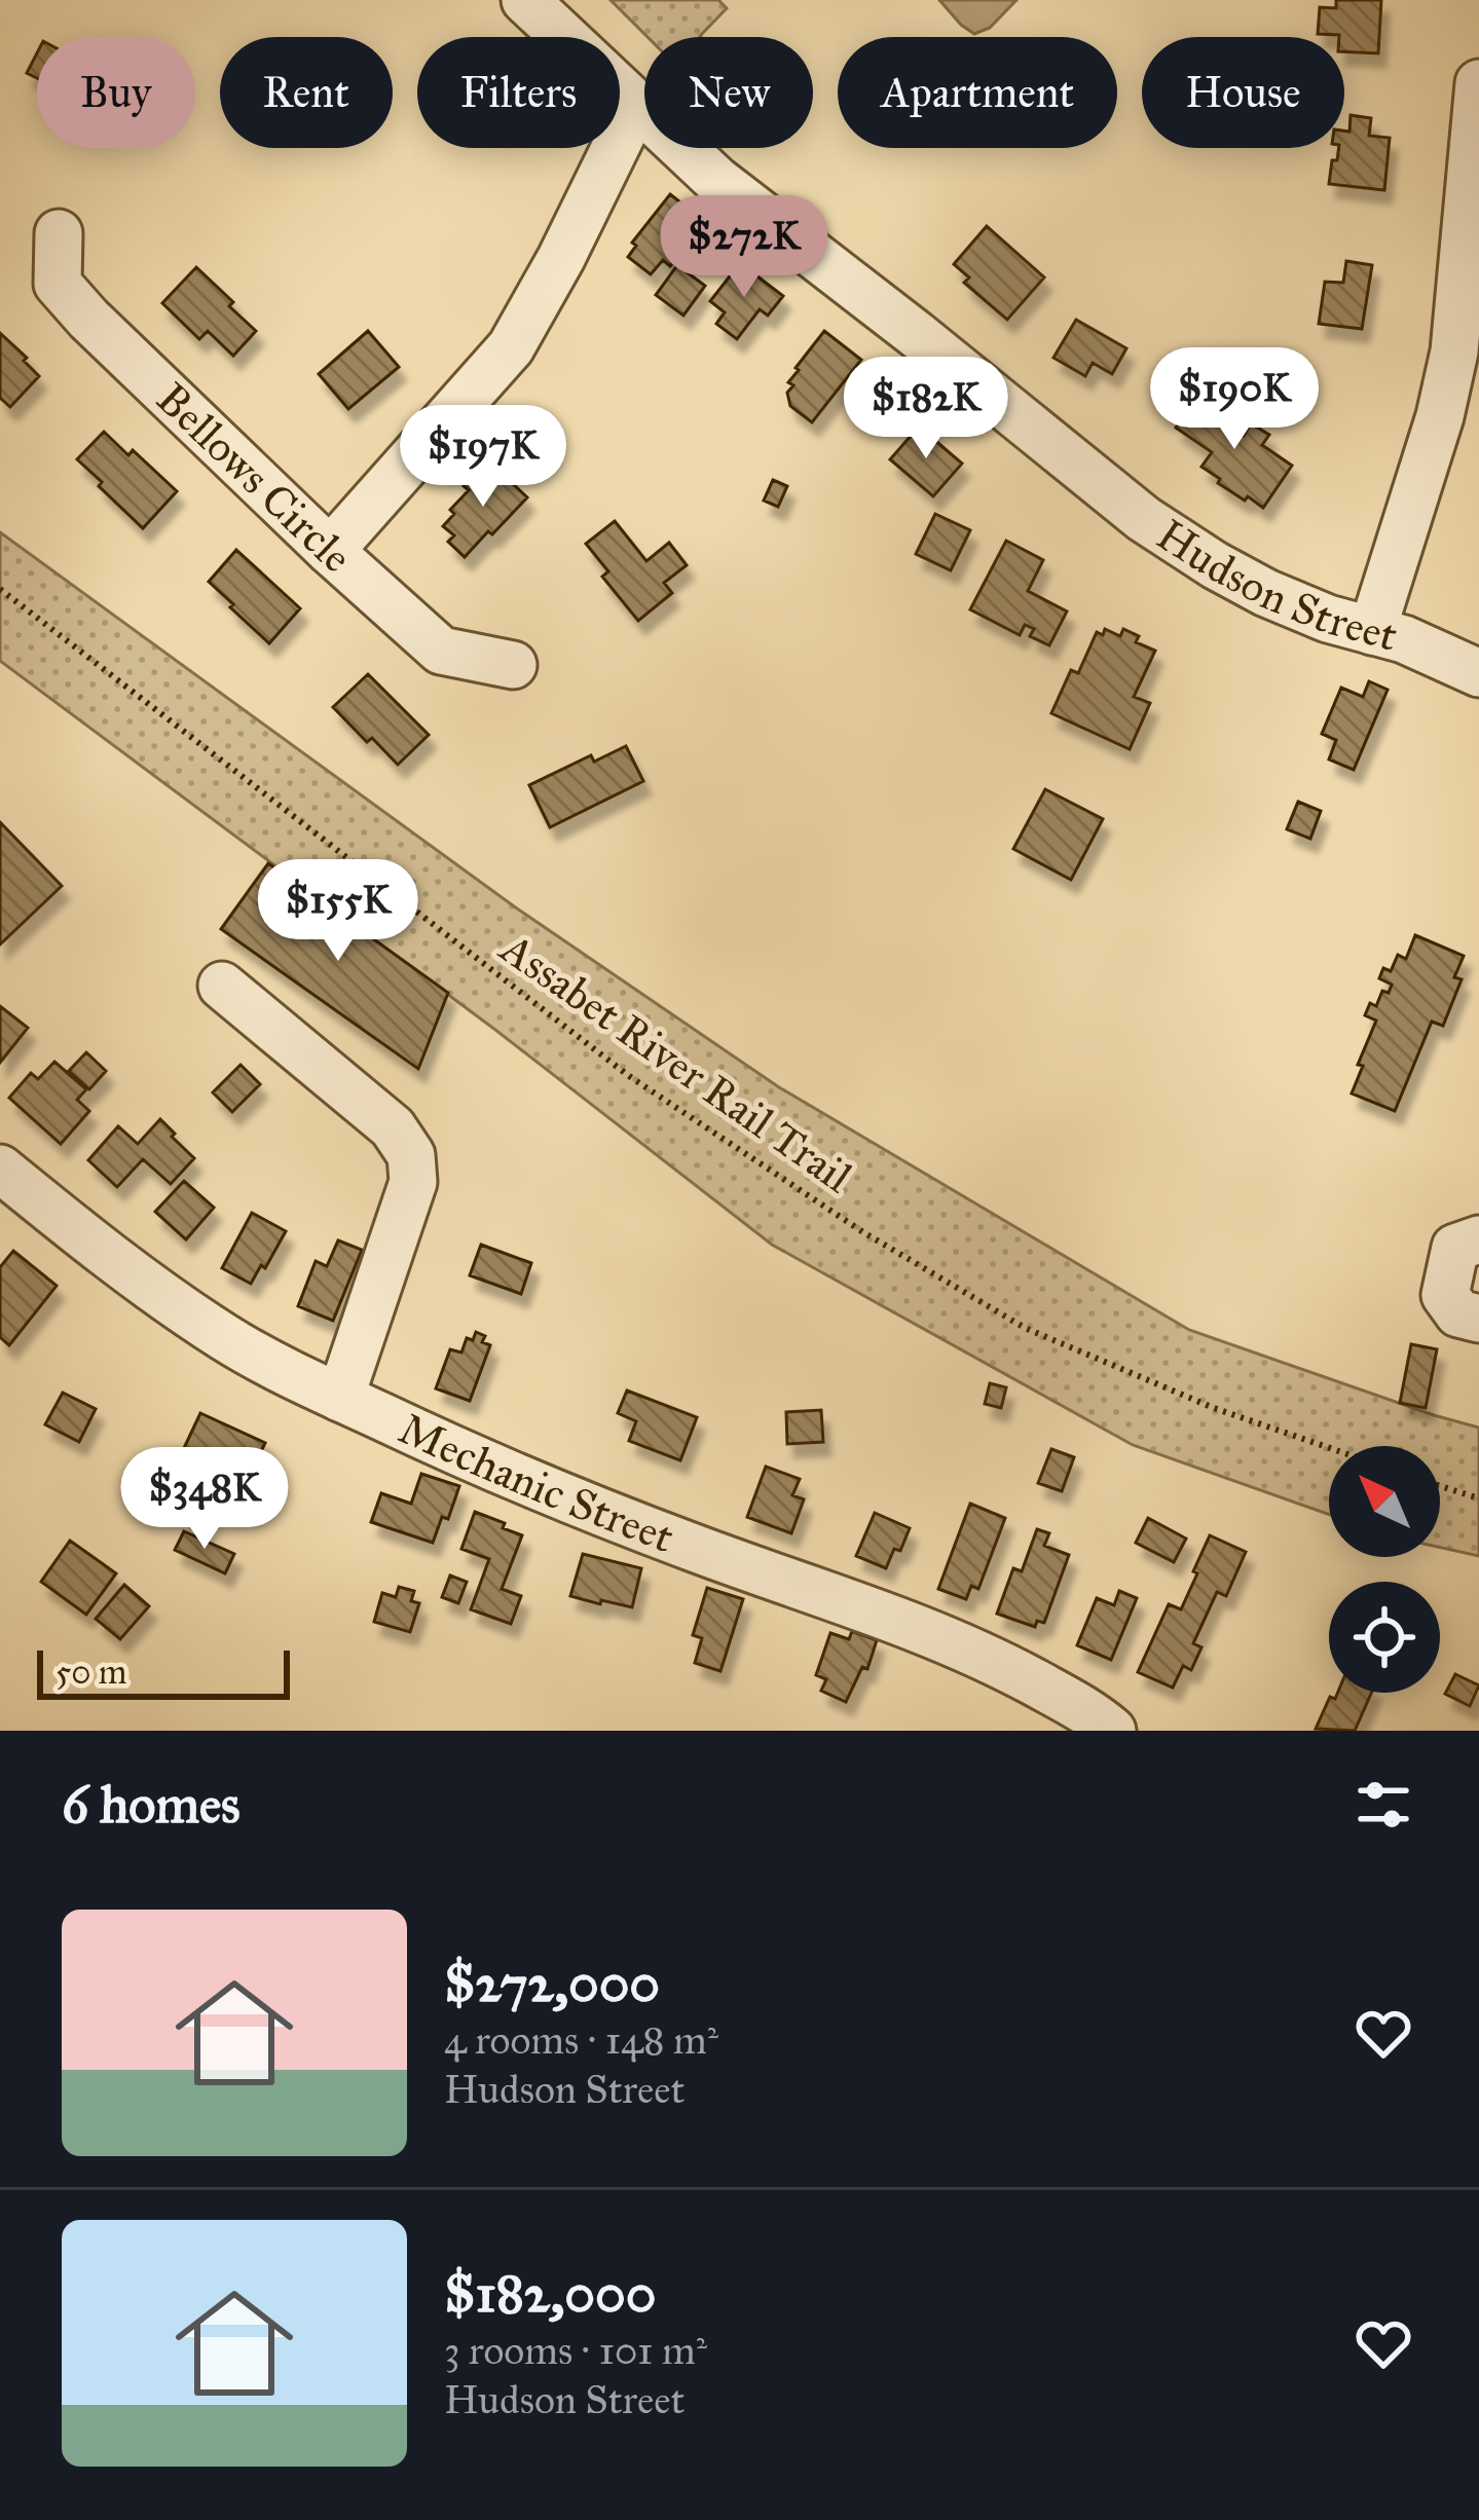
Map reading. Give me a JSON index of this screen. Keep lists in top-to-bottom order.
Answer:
{
  "streets": {
    "street": ["Bellows Circle", "Hudson Street", "Mechanic Street"],
    "path": ["Assabet River Rail Trail"]
  },
  "scale_bar": "50 m",
  "north": "top left",
  "page": {
    "chip": [
      "Buy",
      "Rent",
      "Filters",
      "New",
      "Apartment",
      "House"
    ],
    "price": [
      "$272K",
      "$190K",
      "$182K",
      "$197K",
      "$155K",
      "$348K"
    ],
    "scale": "50 m",
    "heading": "6 homes",
    "list": [
      {
        "name": "$272,000",
        "note": "4 rooms · 148 m² · Hudson Street"
      },
      {
        "name": "$182,000",
        "note": "3 rooms · 101 m² · Hudson Street"
      }
    ]
  }
}
